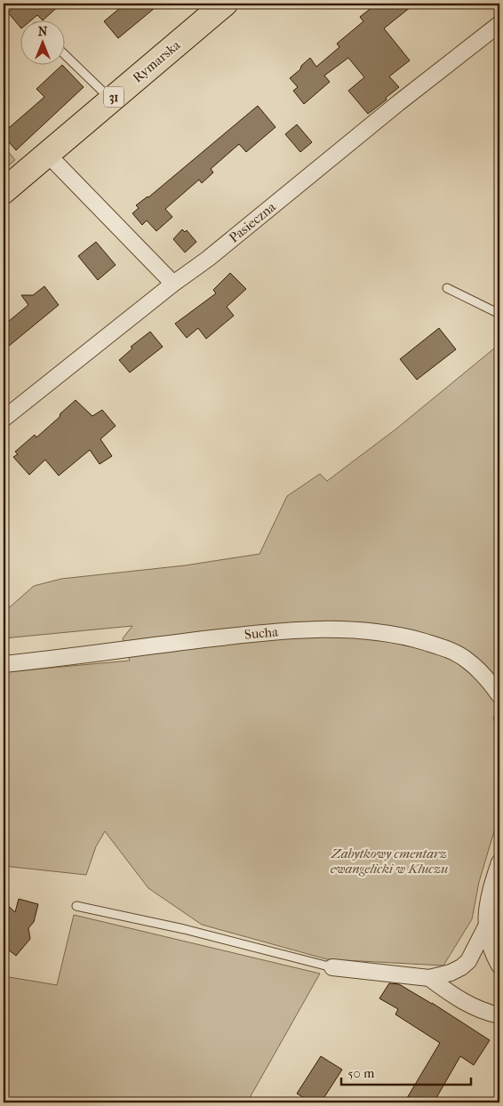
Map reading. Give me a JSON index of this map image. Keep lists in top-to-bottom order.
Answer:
{
  "streets": {
    "main road": ["Rymarska", "31"],
    "street": ["Pasieczna", "Sucha"]
  },
  "parks": ["Zabytkowy cmentarz ewangelicki w Kluczu"],
  "scale_bar": "50 m",
  "north": "top"
}
